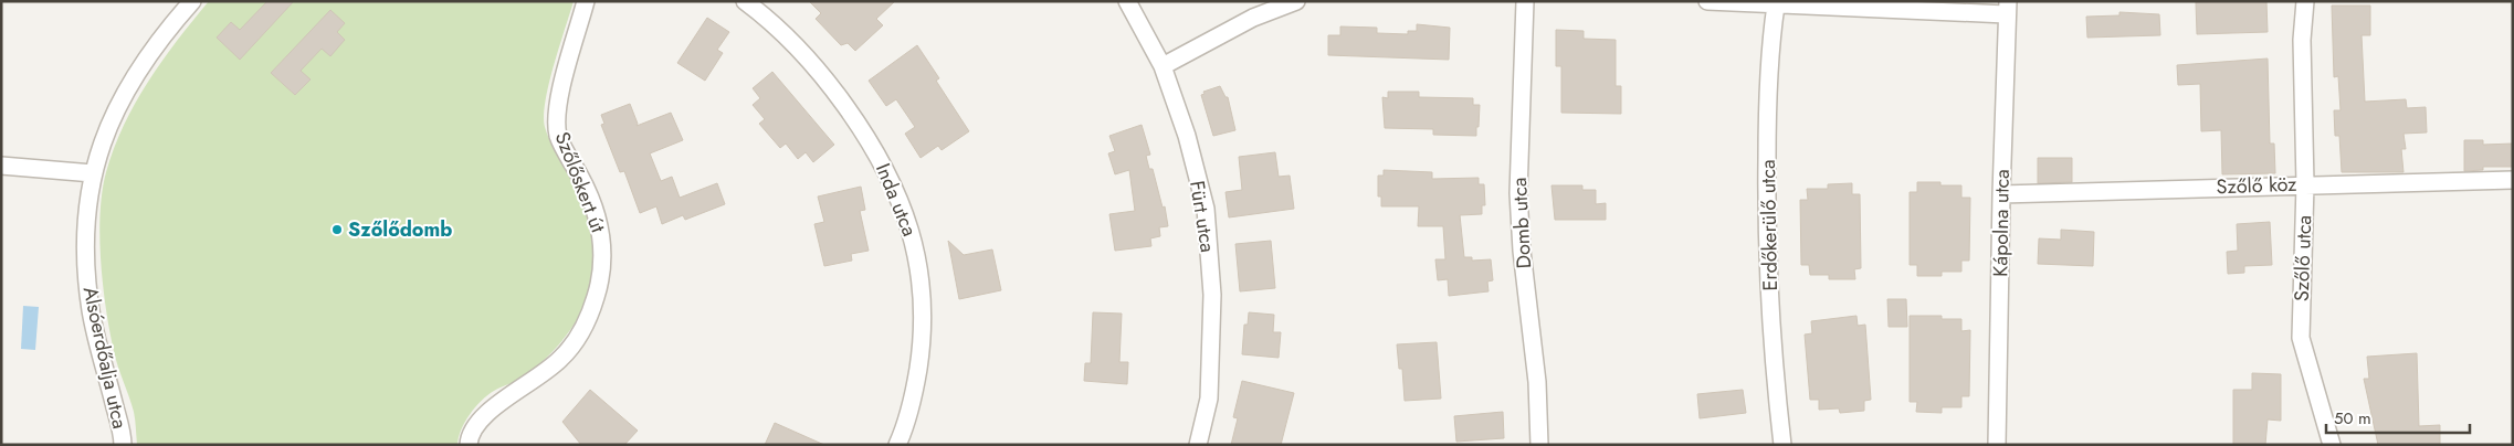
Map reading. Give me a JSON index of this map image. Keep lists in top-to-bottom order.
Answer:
{
  "streets": {
    "street": [
      "Szőlőskert út",
      "Szőlő köz",
      "Inda utca",
      "Fürt utca",
      "Domb utca",
      "Kápolna utca",
      "Erdőkerülő utca",
      "Szőlő utca",
      "Alsóerdőalja utca"
    ]
  },
  "crossings": [
    ["Szőlő köz", "Kápolna utca"],
    ["Szőlő köz", "Szőlő utca"]
  ],
  "places": ["Szőlődomb"],
  "scale_bar": "50 m"
}
